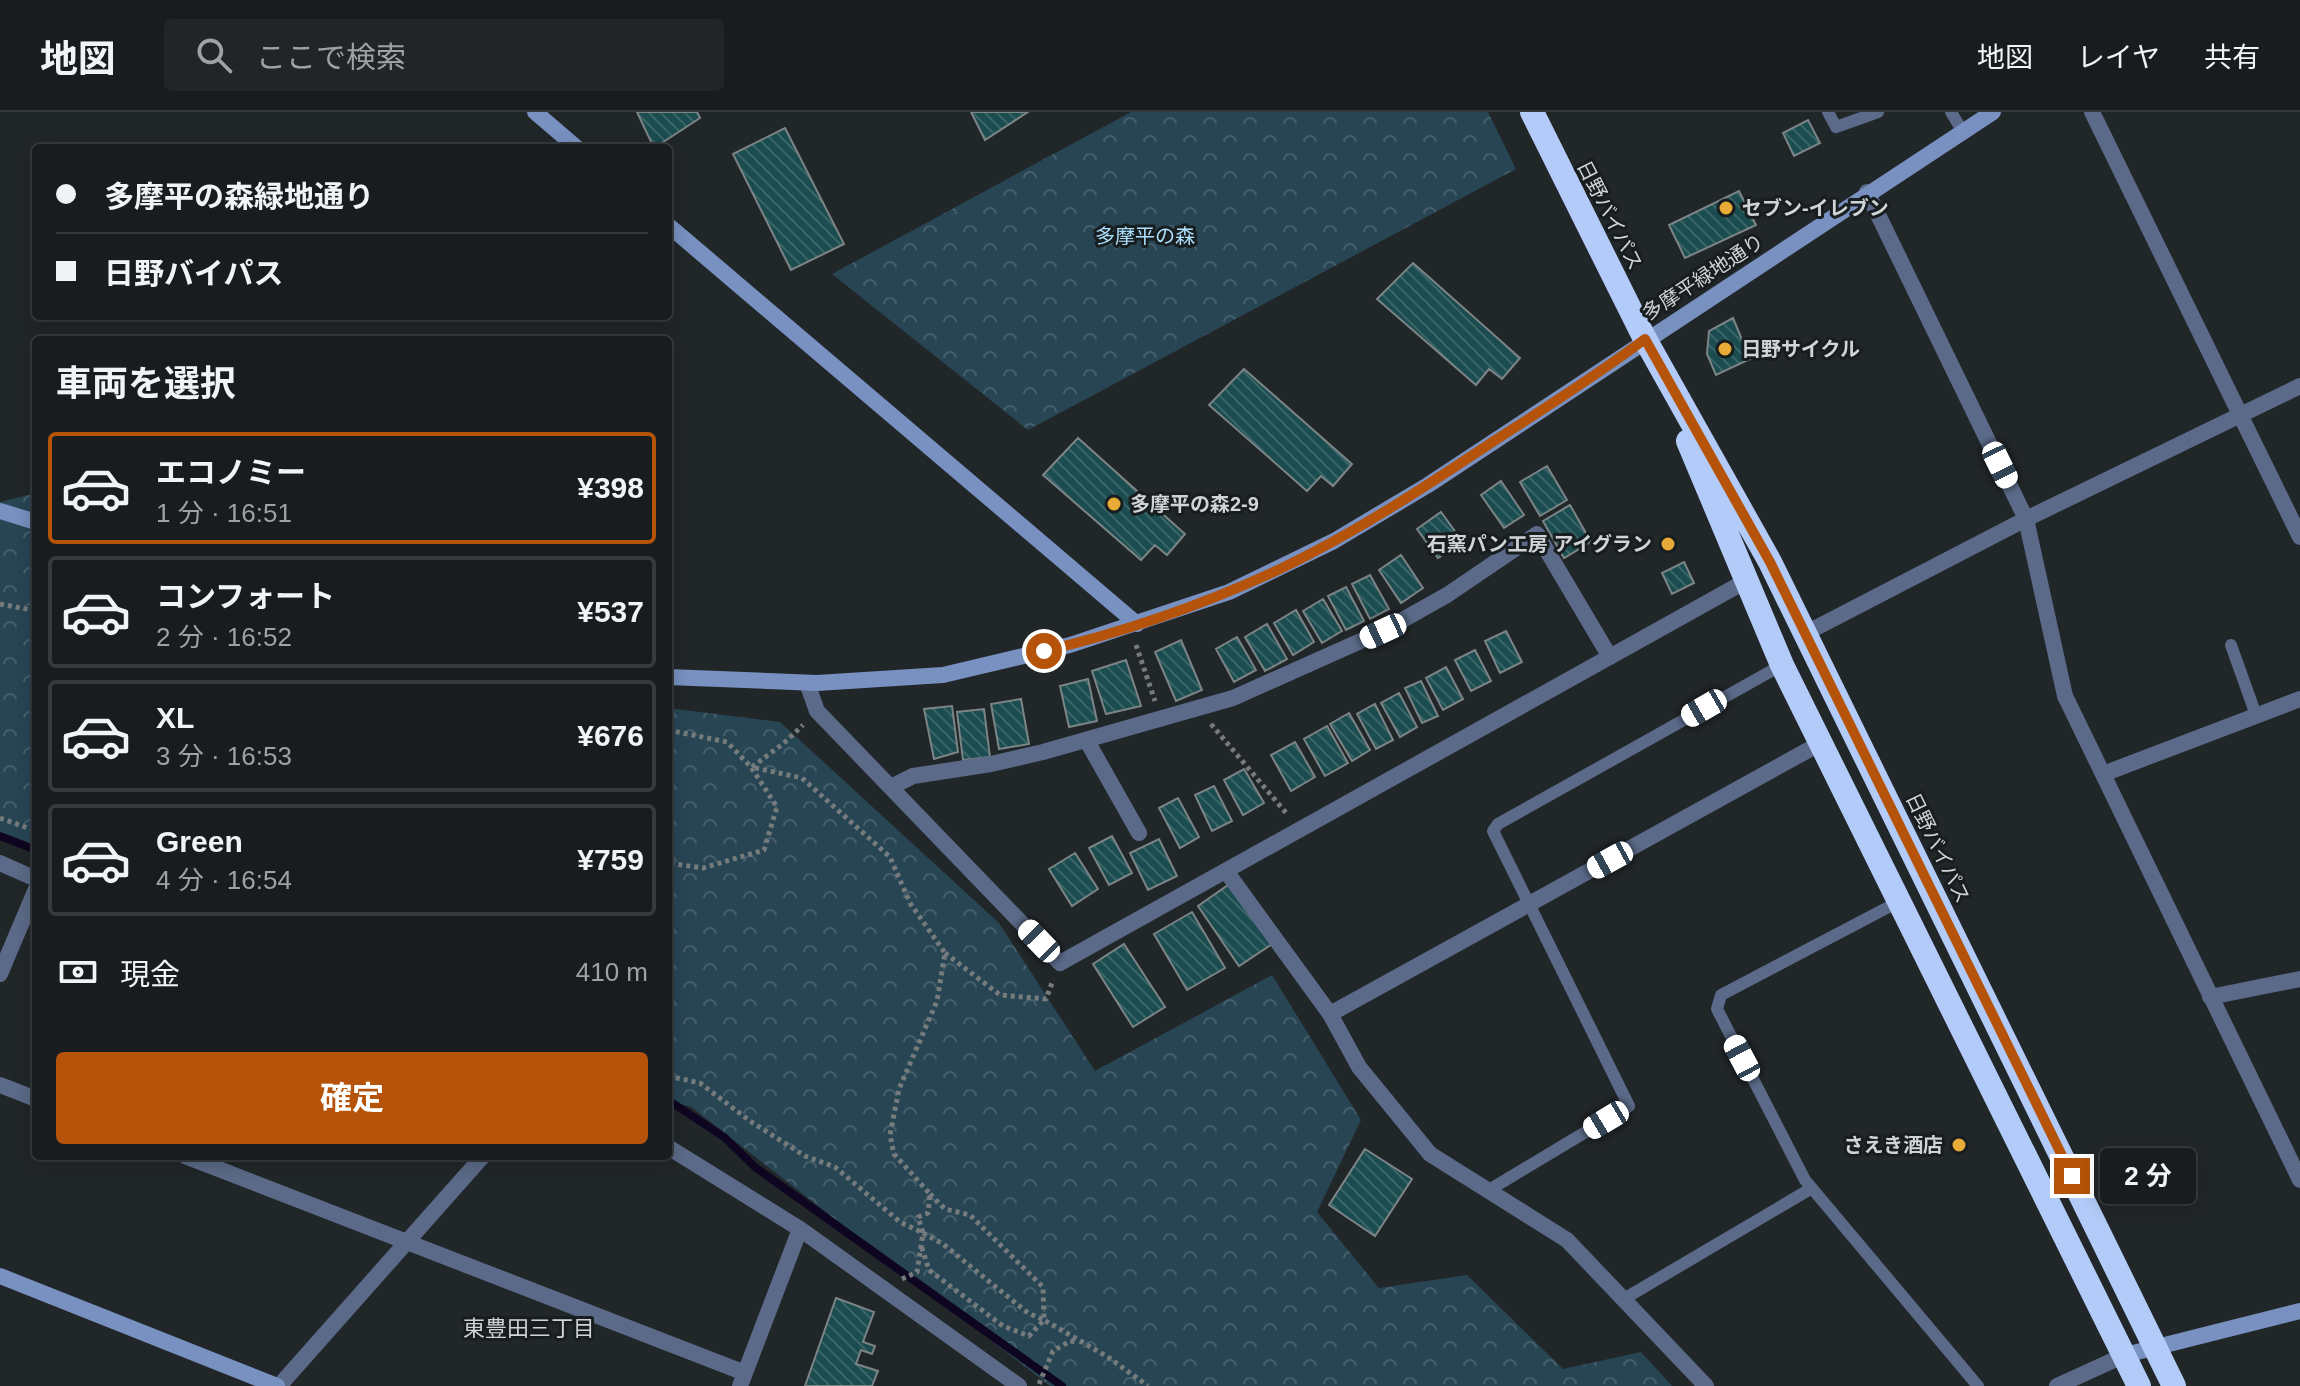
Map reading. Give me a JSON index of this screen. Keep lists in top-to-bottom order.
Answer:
{
  "streets": {
    "highway": ["日野バイパス"],
    "street": ["多摩平緑地通り"]
  },
  "crossings": [
    ["日野バイパス", "多摩平緑地通り"]
  ],
  "districts": ["東豊田三丁目"],
  "parks": ["多摩平の森"],
  "places": [
    "セブン-イレブン",
    "日野サイクル",
    "多摩平の森2-9",
    "石窯パン工房 アイグラン",
    "さえき酒店"
  ],
  "page": {
    "header": "地図",
    "search": "ここで検索",
    "nav": ["地図", "レイヤ", "共有"],
    "banner": ["多摩平の森緑地通り", "日野バイパス"],
    "heading": "車両を選択",
    "list": [
      {
        "name": "エコノミー",
        "note": "1 分 · 16:51",
        "value": "¥398"
      },
      {
        "name": "コンフォート",
        "note": "2 分 · 16:52",
        "value": "¥537"
      },
      {
        "name": "XL",
        "note": "3 分 · 16:53",
        "value": "¥676"
      },
      {
        "name": "Green",
        "note": "4 分 · 16:54",
        "value": "¥759"
      }
    ],
    "pay": ["現金", "410 m"],
    "buttons": "確定",
    "bubble": "2 分"
  }
}
